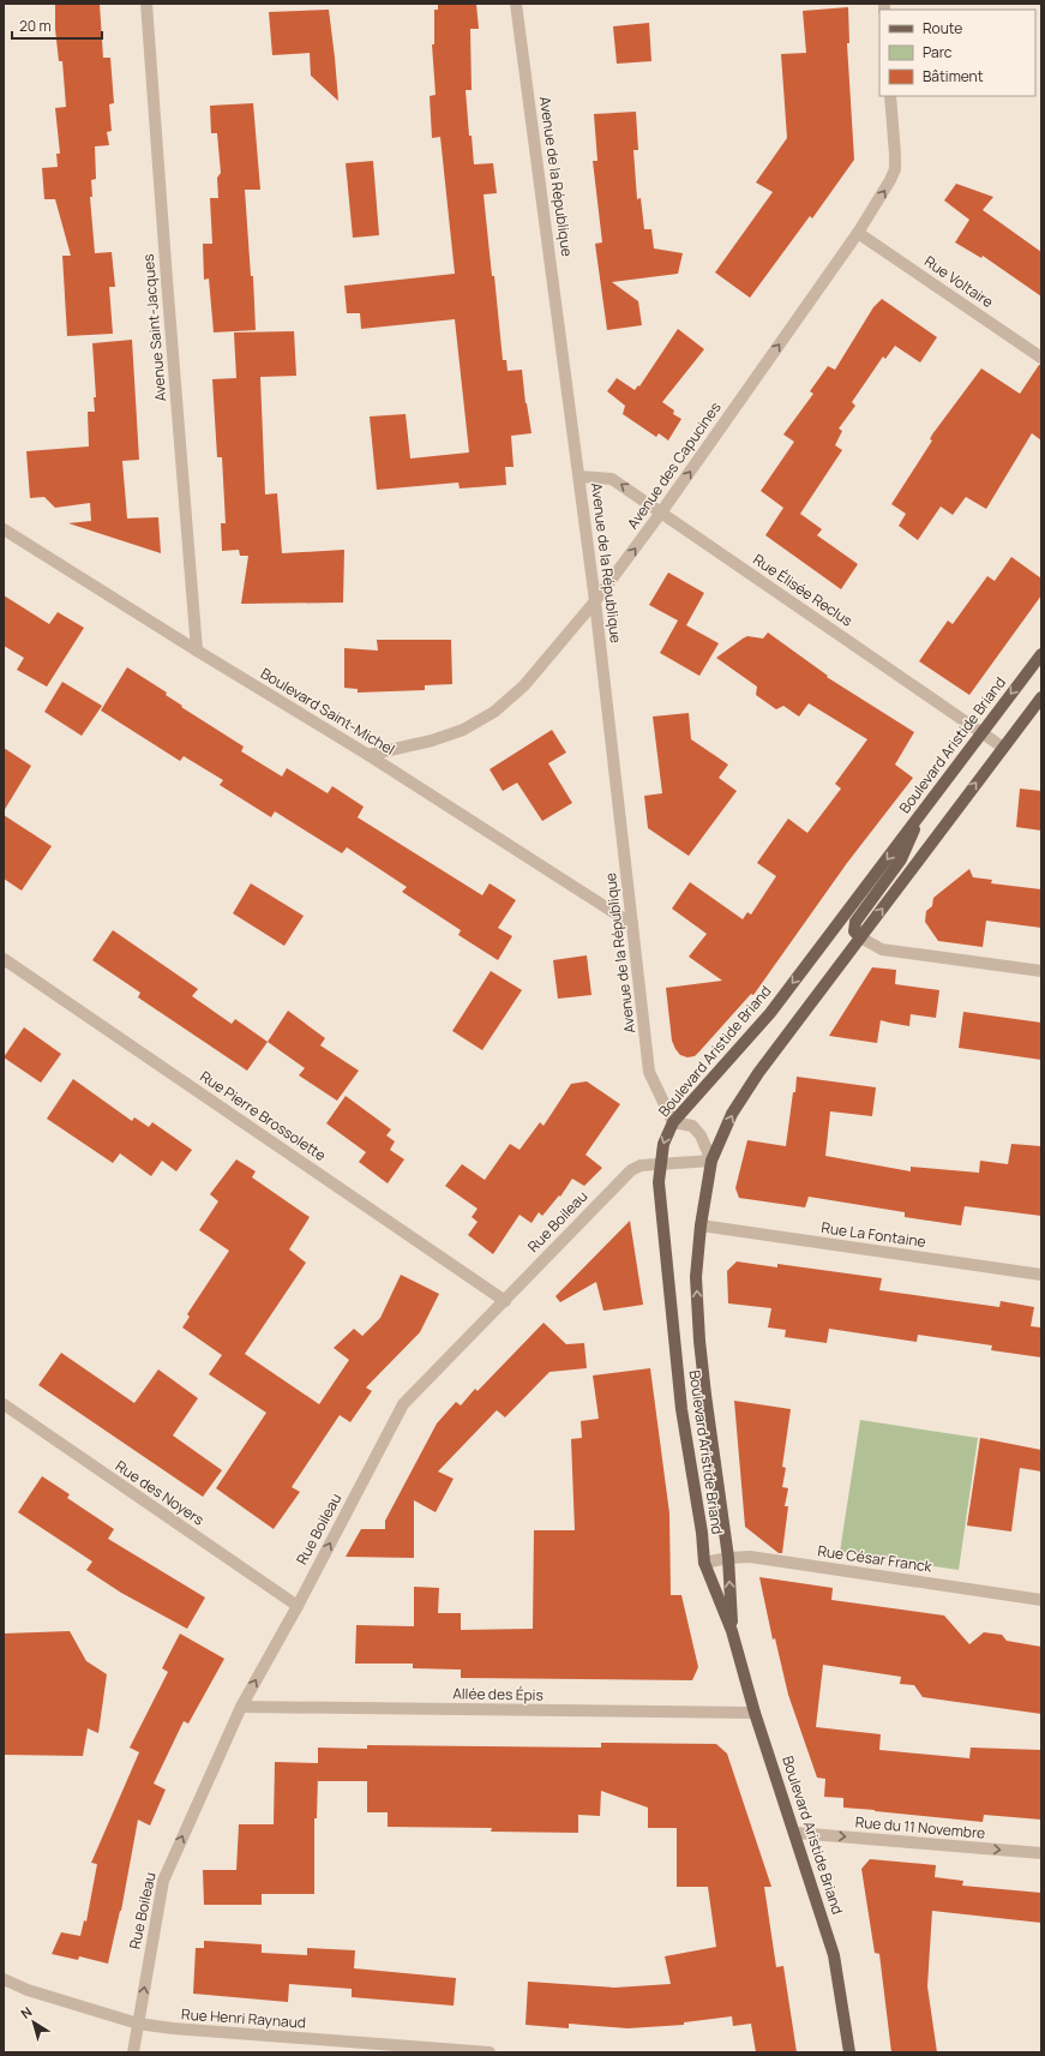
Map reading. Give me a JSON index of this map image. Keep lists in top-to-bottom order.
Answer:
{
  "streets": {
    "main road": ["Boulevard Aristide Briand"],
    "street": [
      "Avenue de la République",
      "Rue Voltaire",
      "Avenue Saint-Jacques",
      "Avenue des Capucines",
      "Rue Élisée Reclus",
      "Boulevard Saint-Michel",
      "Rue Pierre Brossolette",
      "Rue Boileau",
      "Rue La Fontaine",
      "Rue des Noyers",
      "Rue César Franck",
      "Allée des Épis",
      "Rue du 11 Novembre",
      "Rue Henri Raynaud"
    ]
  },
  "crossings": [
    ["Avenue de la République", "Avenue des Capucines"],
    ["Avenue de la République", "Rue Élisée Reclus"],
    ["Avenue de la République", "Boulevard Saint-Michel"],
    ["Avenue de la République", "Boulevard Aristide Briand"],
    ["Rue Voltaire", "Avenue des Capucines"],
    ["Avenue Saint-Jacques", "Boulevard Saint-Michel"],
    ["Avenue des Capucines", "Rue Élisée Reclus"],
    ["Avenue des Capucines", "Boulevard Saint-Michel"],
    ["Rue Élisée Reclus", "Boulevard Aristide Briand"],
    ["Boulevard Aristide Briand", "Rue Boileau"],
    ["Boulevard Aristide Briand", "Rue La Fontaine"],
    ["Boulevard Aristide Briand", "Rue César Franck"],
    ["Boulevard Aristide Briand", "Allée des Épis"],
    ["Boulevard Aristide Briand", "Rue du 11 Novembre"],
    ["Rue Pierre Brossolette", "Rue Boileau"],
    ["Rue Boileau", "Rue des Noyers"],
    ["Rue Boileau", "Allée des Épis"],
    ["Rue Boileau", "Rue Henri Raynaud"]
  ],
  "one_way": ["Avenue des Capucines", "Rue Boileau", "Rue du 11 Novembre"],
  "legend": ["Route", "Parc", "Bâtiment"],
  "scale_bar": "20 m",
  "north": "top left"
}
